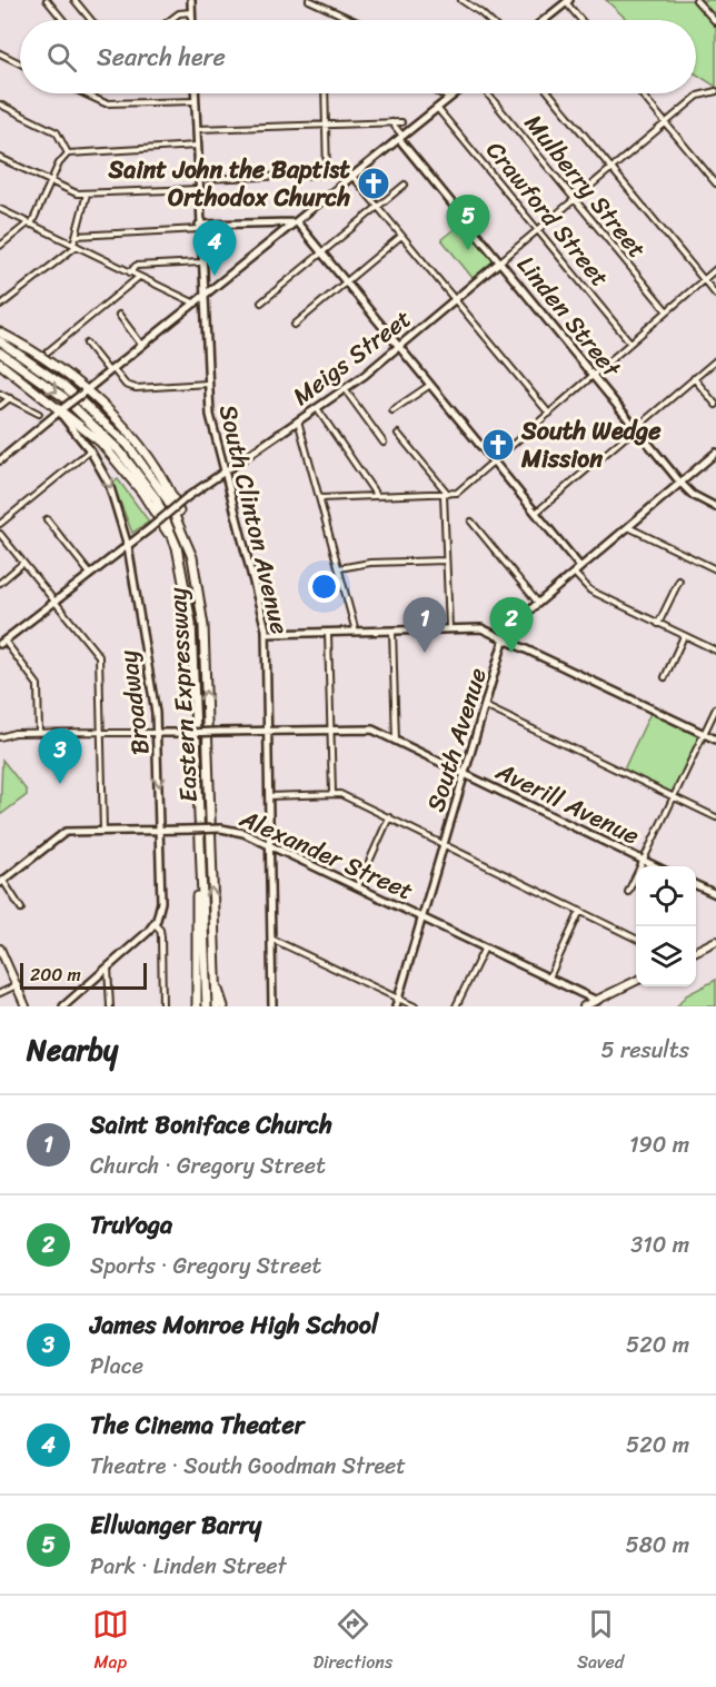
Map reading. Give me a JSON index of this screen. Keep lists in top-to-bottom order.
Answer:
{
  "streets": {
    "highway": ["Eastern Expressway"],
    "street": [
      "Mulberry Street",
      "Crawford Street",
      "Linden Street",
      "Meigs Street",
      "South Clinton Avenue",
      "Broadway",
      "South Avenue",
      "Averill Avenue",
      "Alexander Street"
    ]
  },
  "crossings": [
    ["Mulberry Street", "Meigs Street"],
    ["Crawford Street", "Meigs Street"],
    ["Linden Street", "Meigs Street"],
    ["Linden Street", "South Avenue"],
    ["Meigs Street", "South Clinton Avenue"],
    ["Meigs Street", "Broadway"],
    ["South Clinton Avenue", "Averill Avenue"],
    ["South Clinton Avenue", "Alexander Street"],
    ["Broadway", "Averill Avenue"],
    ["Broadway", "Alexander Street"],
    ["South Avenue", "Averill Avenue"],
    ["South Avenue", "Alexander Street"]
  ],
  "places": {
    "church": ["Saint John the Baptist Orthodox Church", "South Wedge Mission"]
  },
  "scale_bar": "200 m",
  "page": {
    "search": "Search here",
    "pins": [
      "5",
      "4",
      "1",
      "2",
      "3"
    ],
    "scale": "200 m",
    "heading": ["Nearby", "5 results"],
    "list": [
      {
        "mark": "1",
        "name": "Saint Boniface Church",
        "note": "Church · Gregory Street",
        "value": "190 m"
      },
      {
        "mark": "2",
        "name": "TruYoga",
        "note": "Sports · Gregory Street",
        "value": "310 m"
      },
      {
        "mark": "3",
        "name": "James Monroe High School",
        "note": "Place",
        "value": "520 m"
      },
      {
        "mark": "4",
        "name": "The Cinema Theater",
        "note": "Theatre · South Goodman Street",
        "value": "520 m"
      },
      {
        "mark": "5",
        "name": "Ellwanger Barry",
        "note": "Park · Linden Street",
        "value": "580 m"
      }
    ],
    "nav": ["Map", "Directions", "Saved"]
  }
}
